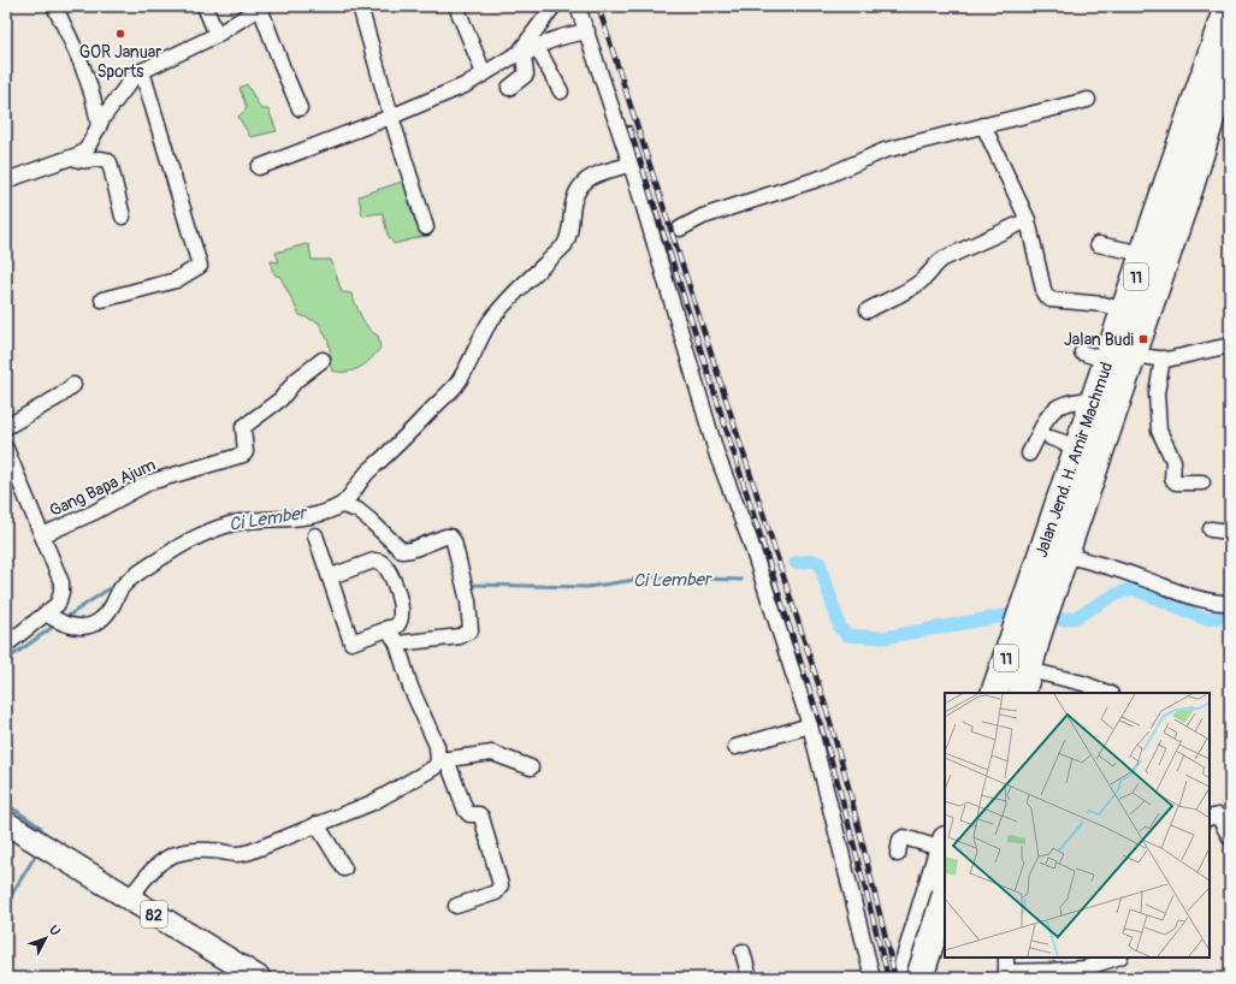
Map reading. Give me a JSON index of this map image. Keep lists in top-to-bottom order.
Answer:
{
  "streets": {
    "highway": ["11", "Jalan Jend. H. Amir Machmud"],
    "main road": ["82"],
    "street": ["Gang Bapa Ajum"]
  },
  "water": ["Ci Lember"],
  "places": {
    "other": ["GOR Januar Sports"],
    "transit": ["Jalan Budi"]
  },
  "north": "top right"
}
